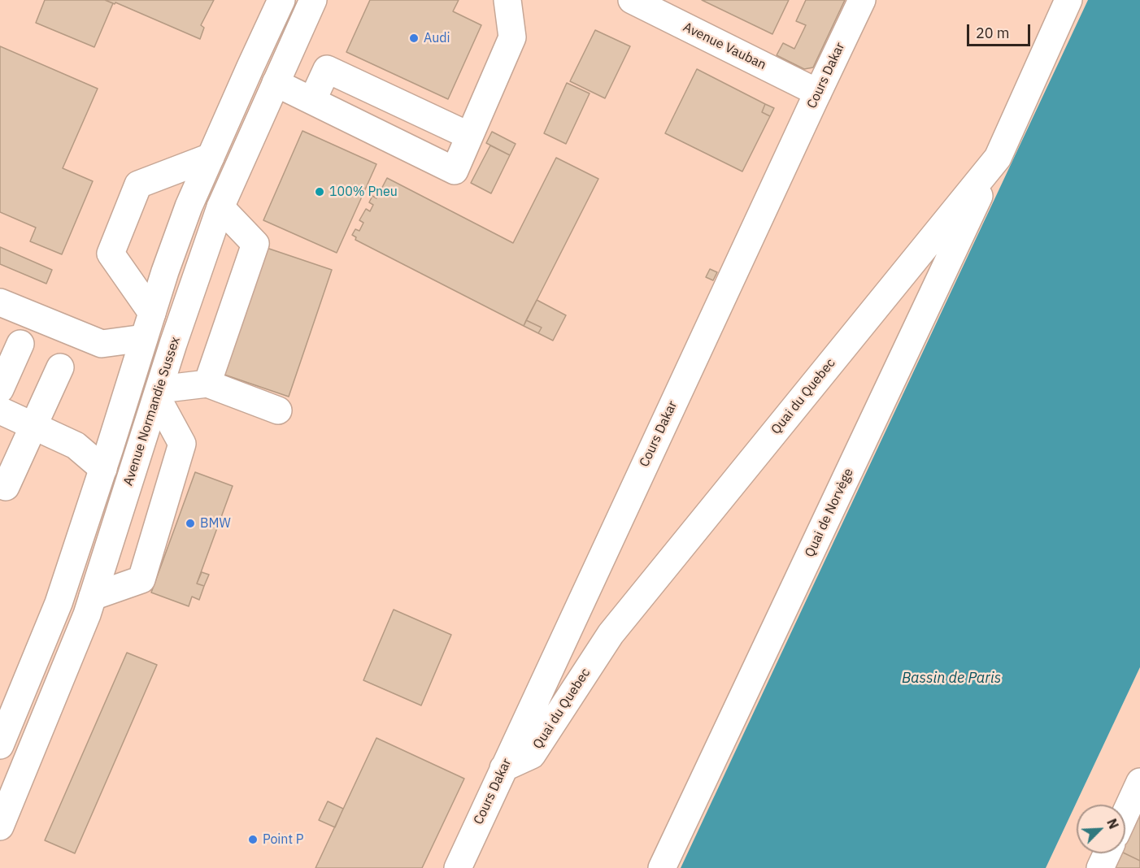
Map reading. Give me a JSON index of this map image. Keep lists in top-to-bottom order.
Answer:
{
  "streets": {
    "main road": [
      "Avenue Vauban",
      "Cours Dakar",
      "Quai du Quebec",
      "Avenue Normandie Sussex",
      "Quai de Norvège"
    ]
  },
  "crossings": [
    ["Avenue Vauban", "Cours Dakar"],
    ["Cours Dakar", "Quai du Quebec"],
    ["Quai du Quebec", "Quai de Norvège"]
  ],
  "water": ["Bassin de Paris"],
  "places": [
    "Audi",
    "100% Pneu",
    "BMW",
    "Point P"
  ],
  "scale_bar": "20 m",
  "north": "top right"
}
